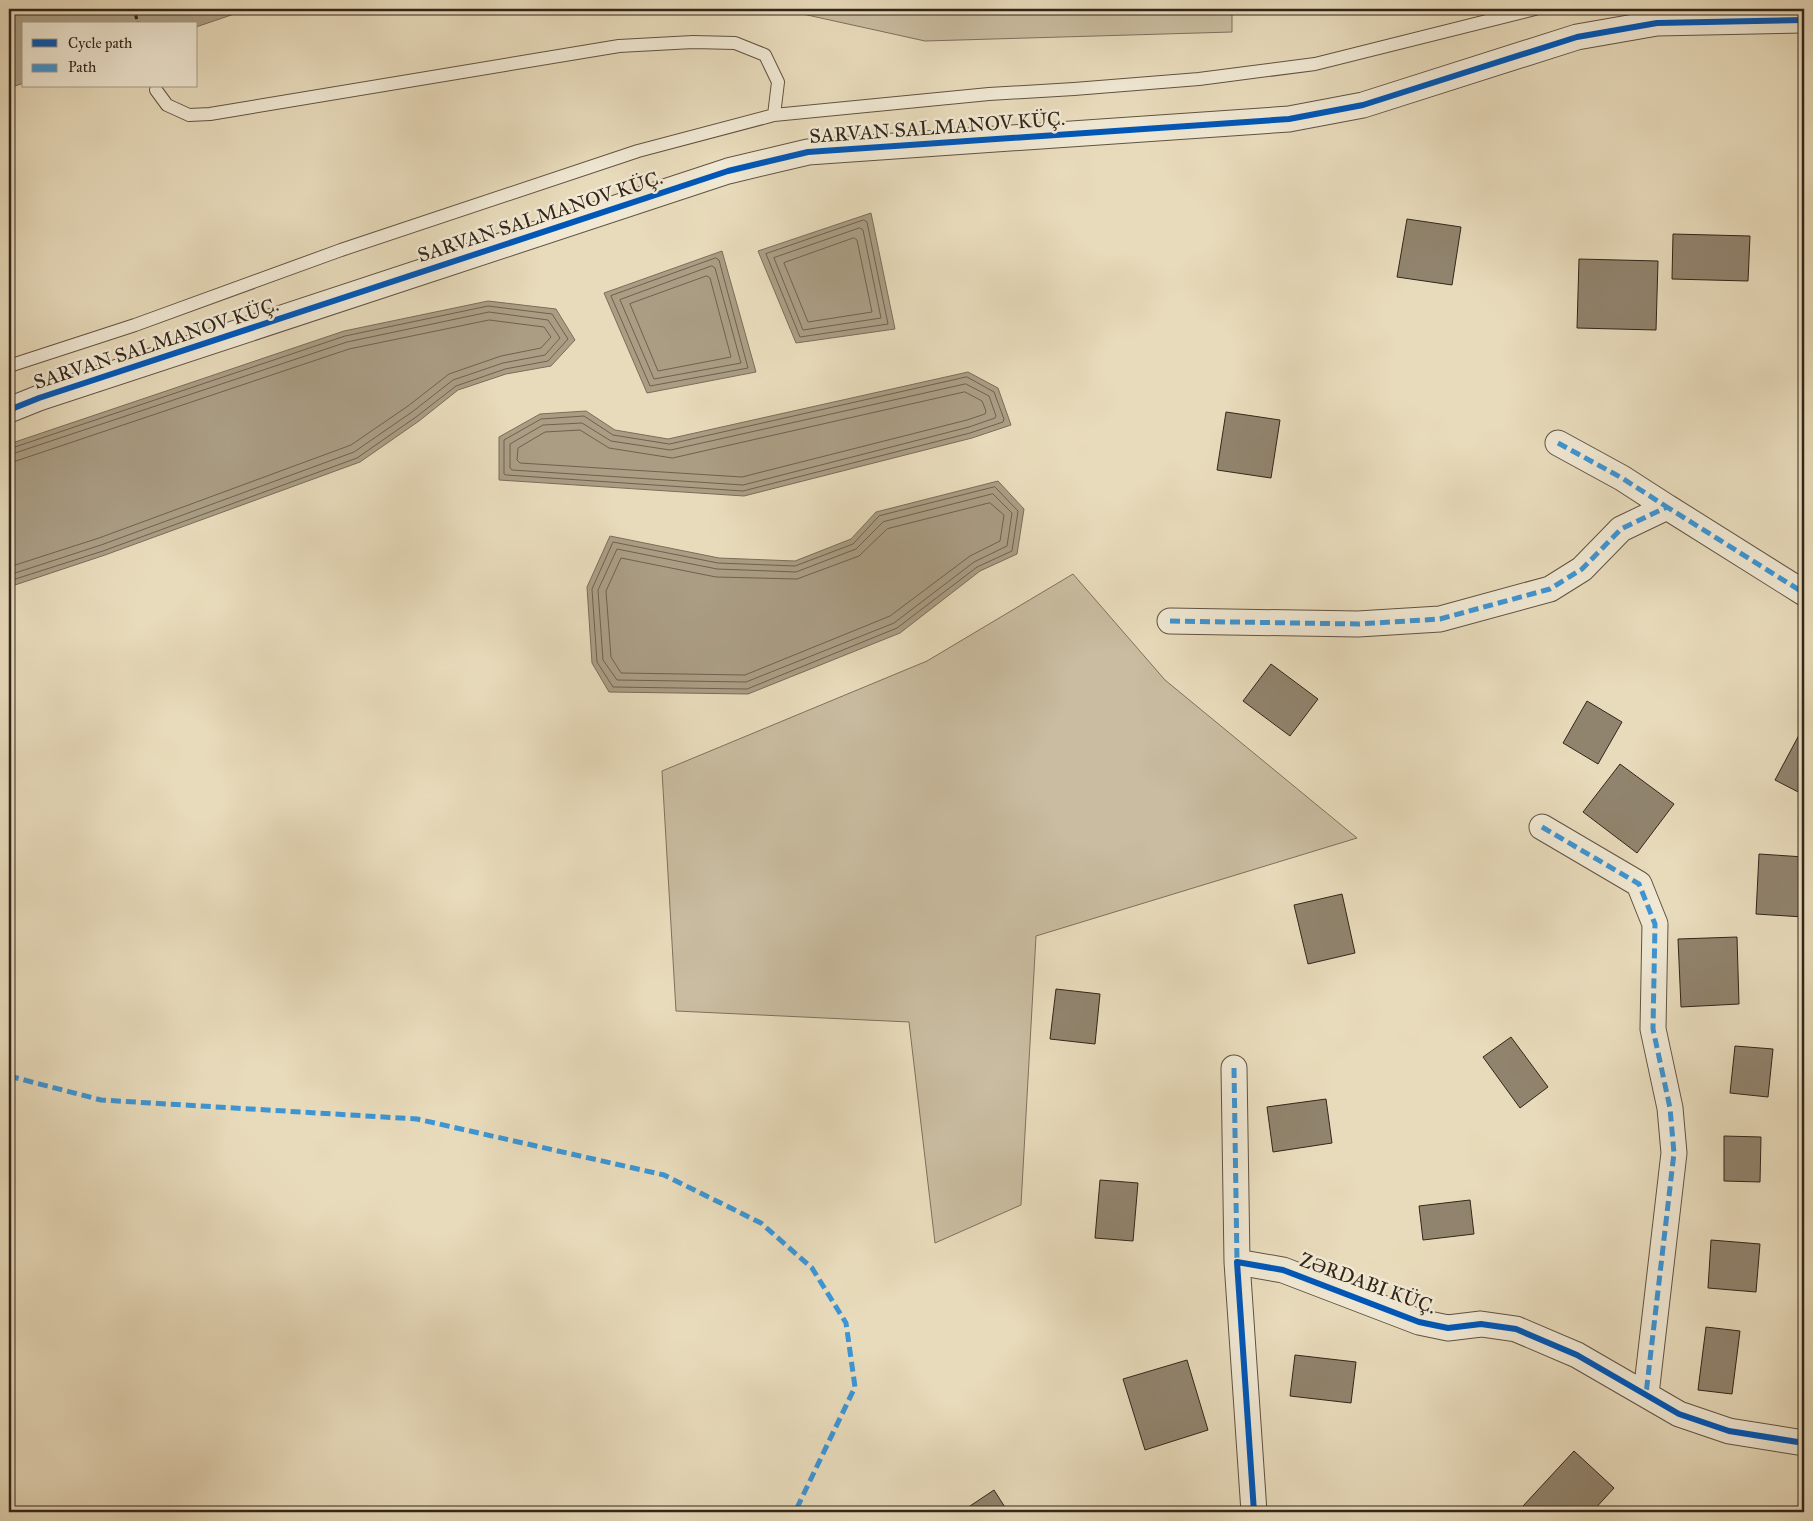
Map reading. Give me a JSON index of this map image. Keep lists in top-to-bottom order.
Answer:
{
  "streets": {
    "street": ["SARVAN SALMANOV KÜÇ.", "ZƏRDABI KÜÇ."]
  },
  "legend": ["Cycle path", "Path"]
}
